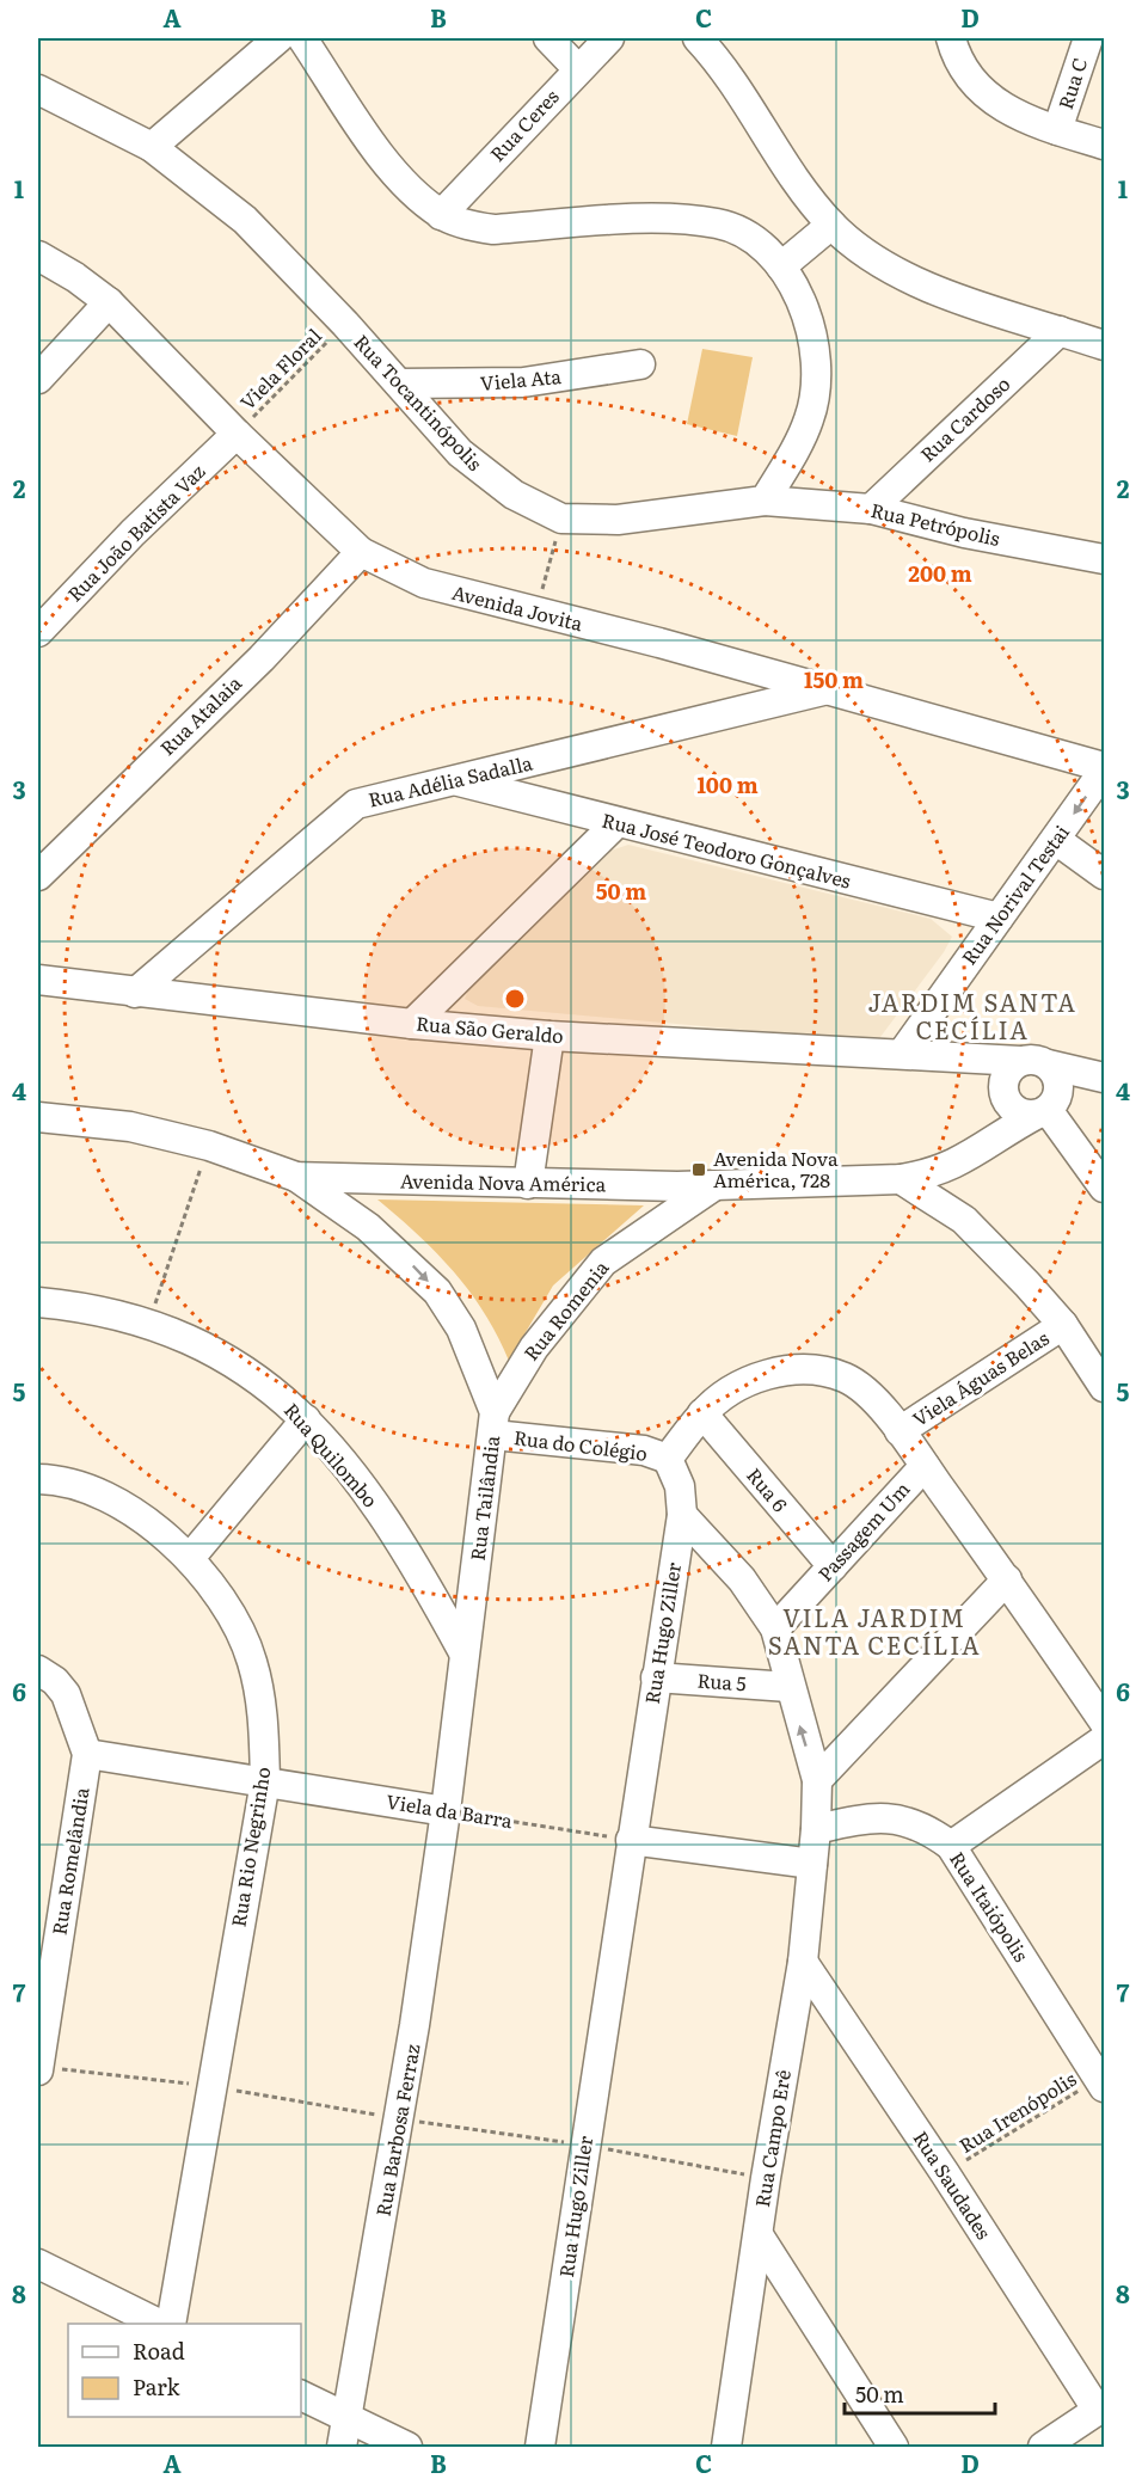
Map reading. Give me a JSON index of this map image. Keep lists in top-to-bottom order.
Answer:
{
  "streets": {
    "street": [
      "Rua C",
      "Rua Ceres",
      "Viela Ata",
      "Rua Tocantinópolis",
      "Rua Cardoso",
      "Rua Petrópolis",
      "Rua João Batista Vaz",
      "Avenida Jovita",
      "Rua Atalaia",
      "Rua Adélia Sadalla",
      "Rua José Teodoro Gonçalves",
      "Rua Norival Testai",
      "Rua São Geraldo",
      "Avenida Nova América",
      "Rua Romenia",
      "Viela Águas Belas",
      "Rua do Colégio",
      "Rua Quilombo",
      "Rua 6",
      "Rua Tailândia",
      "Passagem Um",
      "Rua Hugo Ziller",
      "Rua 5",
      "Viela da Barra",
      "Rua Rio Negrinho",
      "Rua Romelândia",
      "Rua Itaiópolis",
      "Rua Barbosa Ferraz",
      "Rua Campo Erê",
      "Rua Saudades"
    ],
    "path": ["Viela Floral", "Rua Irenópolis"]
  },
  "crossings": [
    ["Viela Floral", "Rua Tocantinópolis"],
    ["Viela Floral", "Rua João Batista Vaz"],
    ["Viela Floral", "Avenida Jovita"],
    ["Viela Ata", "Rua Tocantinópolis"],
    ["Rua Tocantinópolis", "Rua Petrópolis"],
    ["Rua Cardoso", "Rua Petrópolis"],
    ["Rua João Batista Vaz", "Avenida Jovita"],
    ["Avenida Jovita", "Rua Atalaia"],
    ["Avenida Jovita", "Rua Adélia Sadalla"],
    ["Avenida Jovita", "Rua Norival Testai"],
    ["Rua Adélia Sadalla", "Rua José Teodoro Gonçalves"],
    ["Rua Adélia Sadalla", "Rua São Geraldo"],
    ["Rua José Teodoro Gonçalves", "Rua Norival Testai"],
    ["Rua Norival Testai", "Rua São Geraldo"],
    ["Rua São Geraldo", "Avenida Nova América"],
    ["Avenida Nova América", "Rua Romenia"],
    ["Avenida Nova América", "Rua Tailândia"],
    ["Rua Romenia", "Rua do Colégio"],
    ["Rua Romenia", "Rua Tailândia"],
    ["Rua do Colégio", "Rua Tailândia"],
    ["Rua do Colégio", "Rua Hugo Ziller"],
    ["Rua Quilombo", "Rua Tailândia"],
    ["Rua 6", "Passagem Um"],
    ["Rua Tailândia", "Viela da Barra"],
    ["Rua Tailândia", "Rua Barbosa Ferraz"],
    ["Passagem Um", "Rua Campo Erê"],
    ["Rua Hugo Ziller", "Rua 5"],
    ["Rua Hugo Ziller", "Viela da Barra"],
    ["Rua 5", "Rua Campo Erê"],
    ["Viela da Barra", "Rua Rio Negrinho"],
    ["Viela da Barra", "Rua Romelândia"],
    ["Viela da Barra", "Rua Barbosa Ferraz"],
    ["Rua Itaiópolis", "Rua Irenópolis"],
    ["Rua Itaiópolis", "Rua Campo Erê"],
    ["Rua Irenópolis", "Rua Saudades"],
    ["Rua Campo Erê", "Rua Saudades"]
  ],
  "districts": ["JARDIM SANTA CECÍLIA", "VILA JARDIM SANTA CECÍLIA"],
  "places": {
    "transit": ["Avenida Nova América, 728"]
  },
  "legend": ["Road", "Park"],
  "scale_bar": "50 m",
  "grid": {
    "columns": [
      "A",
      "B",
      "C",
      "D"
    ],
    "rows": [
      "1",
      "2",
      "3",
      "4",
      "5",
      "6",
      "7",
      "8"
    ]
  },
  "rings": [
    "200 m",
    "150 m",
    "100 m",
    "50 m"
  ]
}
